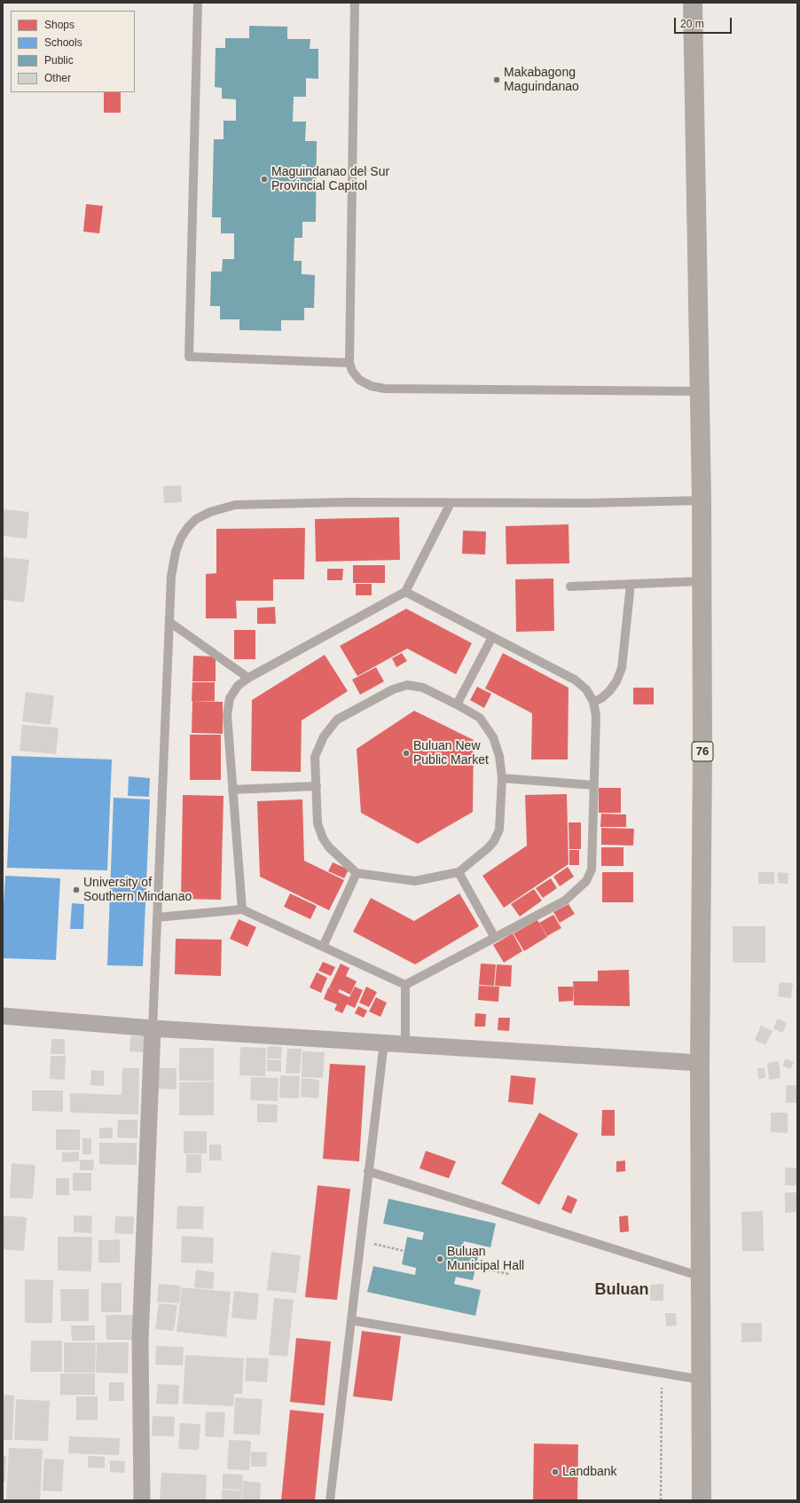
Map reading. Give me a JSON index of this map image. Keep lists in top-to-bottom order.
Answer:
{
  "streets": {
    "highway": ["76"]
  },
  "districts": ["Buluan"],
  "places": [
    "Makabagong Maguindanao",
    "Maguindanao del Sur Provincial Capitol",
    "Buluan New Public Market",
    "University of Southern Mindanao",
    "Buluan Municipal Hall",
    "Landbank"
  ],
  "legend": [
    "Shops",
    "Schools",
    "Public",
    "Other"
  ],
  "scale_bar": "20 m"
}
